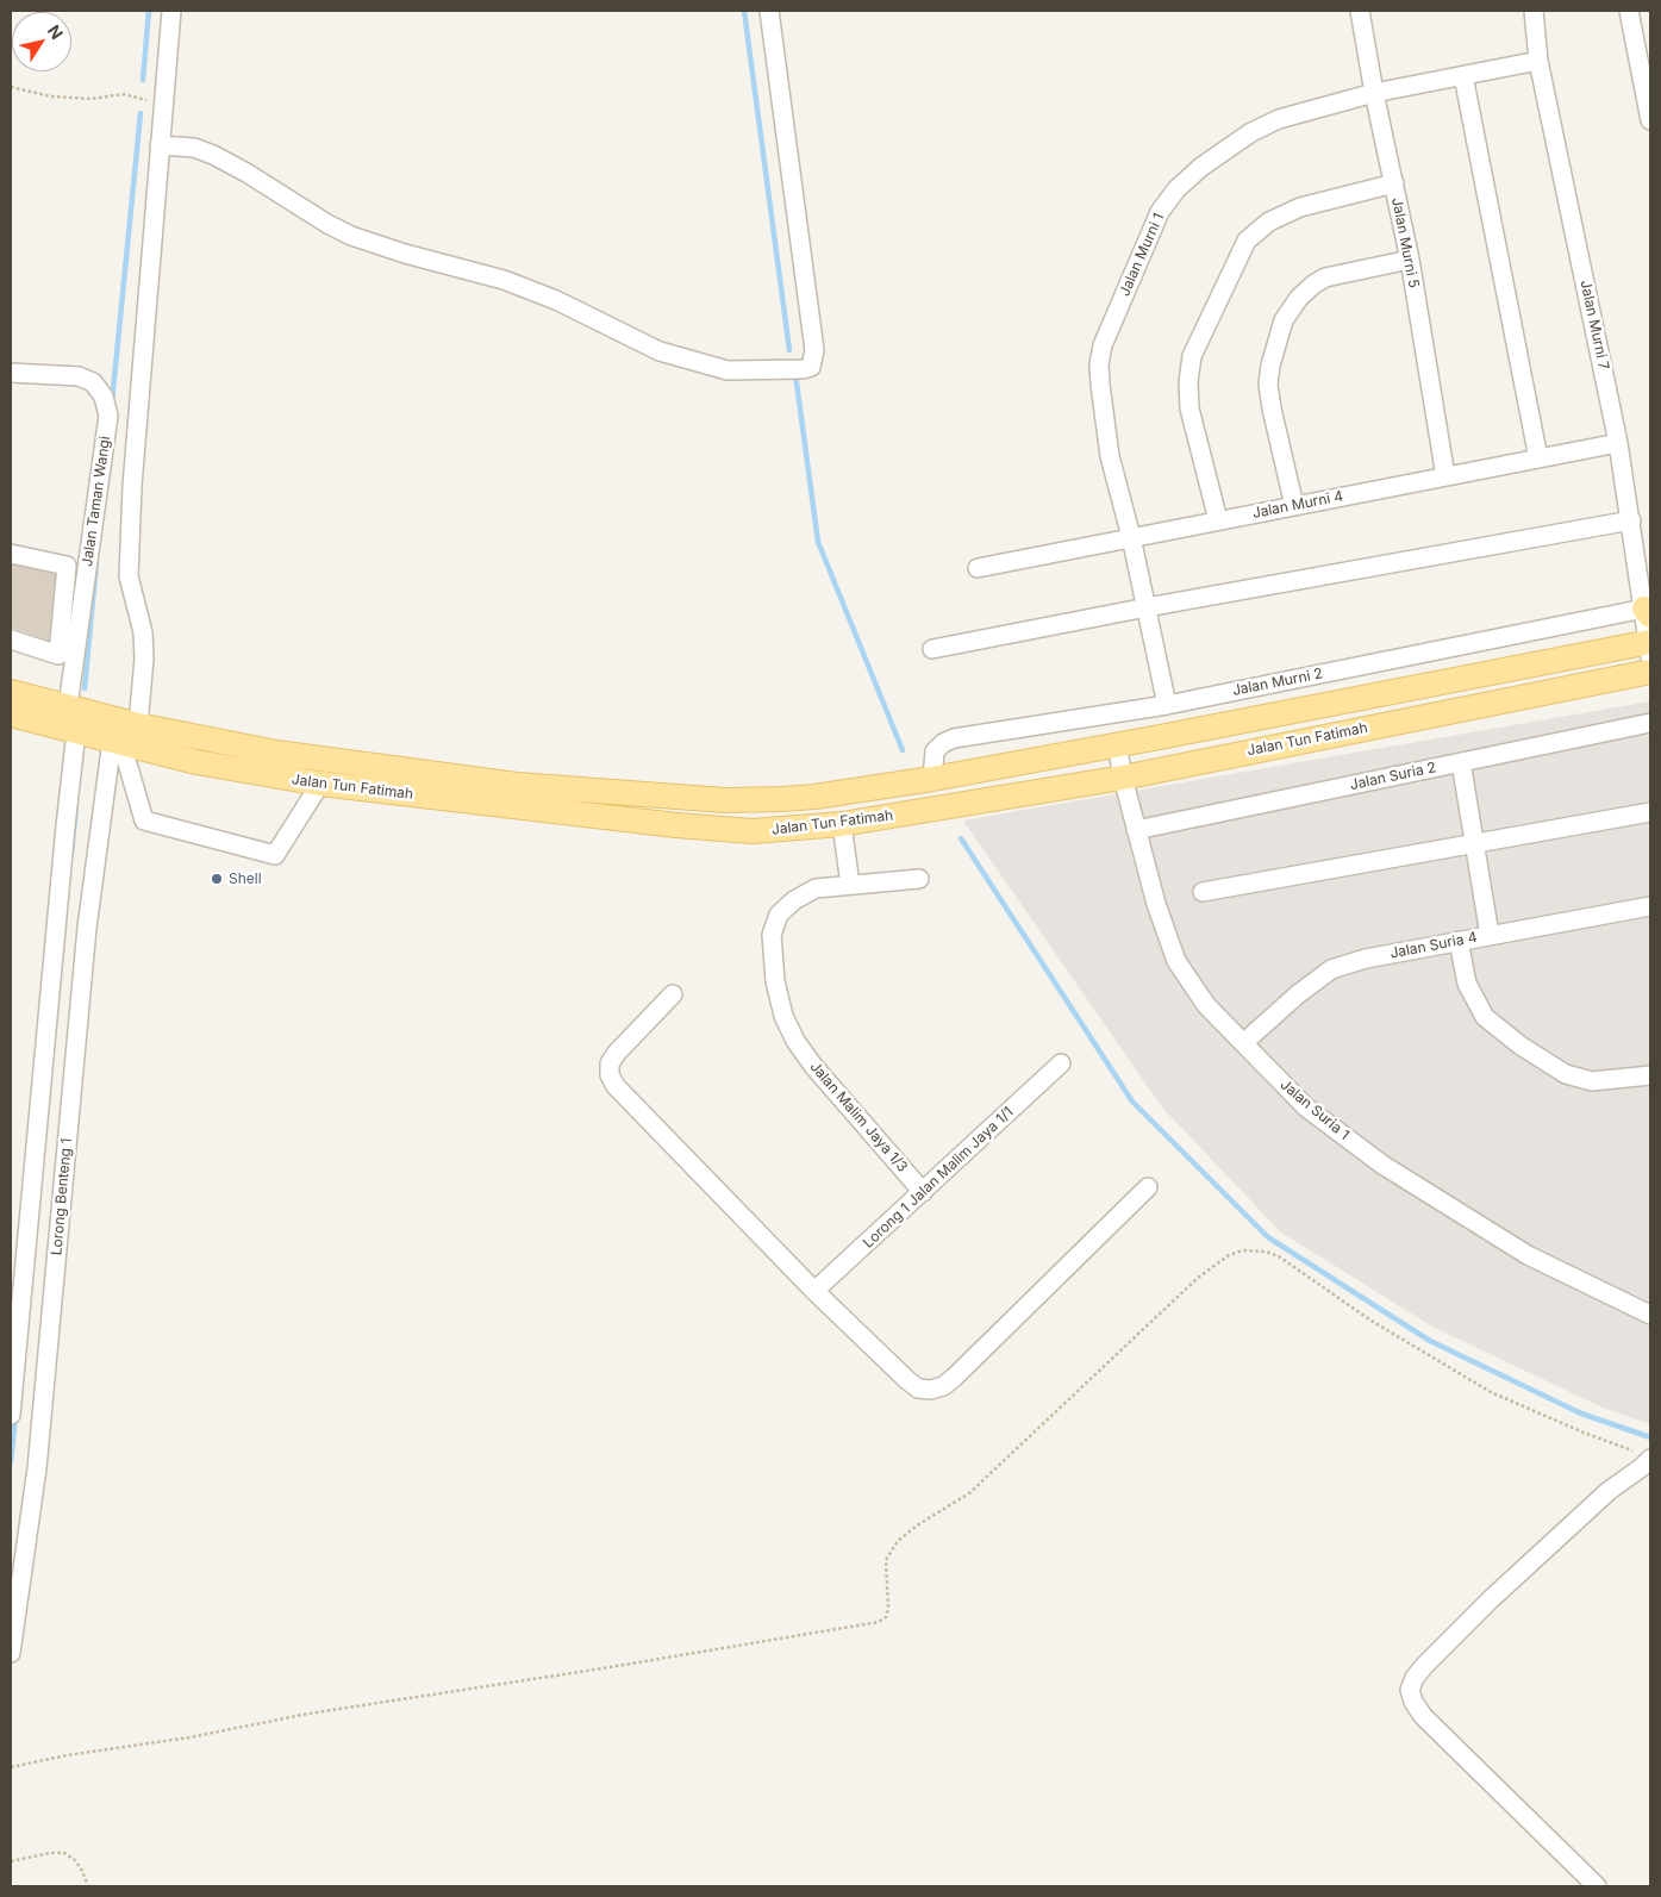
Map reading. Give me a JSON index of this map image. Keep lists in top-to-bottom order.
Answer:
{
  "streets": {
    "main road": ["Jalan Tun Fatimah"],
    "street": [
      "Jalan Murni 5",
      "Jalan Murni 1",
      "Jalan Murni 7",
      "Jalan Taman Wangi",
      "Jalan Murni 4",
      "Jalan Murni 2",
      "Jalan Suria 2",
      "Jalan Suria 4",
      "Jalan Suria 1",
      "Jalan Malim Jaya 1/3",
      "Lorong 1 Jalan Malim Jaya 1/1",
      "Lorong Benteng 1"
    ]
  },
  "crossings": [
    ["Jalan Murni 5", "Jalan Murni 1"],
    ["Jalan Murni 5", "Jalan Murni 4"],
    ["Jalan Murni 1", "Jalan Murni 7"],
    ["Jalan Murni 1", "Jalan Murni 4"],
    ["Jalan Murni 1", "Jalan Murni 2"],
    ["Jalan Murni 7", "Jalan Murni 4"],
    ["Jalan Murni 7", "Jalan Murni 2"],
    ["Jalan Murni 7", "Jalan Tun Fatimah"],
    ["Jalan Taman Wangi", "Jalan Tun Fatimah"],
    ["Jalan Murni 2", "Jalan Tun Fatimah"],
    ["Jalan Tun Fatimah", "Jalan Suria 1"],
    ["Jalan Tun Fatimah", "Lorong Benteng 1"],
    ["Jalan Suria 2", "Jalan Suria 1"],
    ["Jalan Suria 4", "Jalan Suria 1"],
    ["Jalan Malim Jaya 1/3", "Lorong 1 Jalan Malim Jaya 1/1"]
  ],
  "places": ["Shell"],
  "north": "top right"
}
